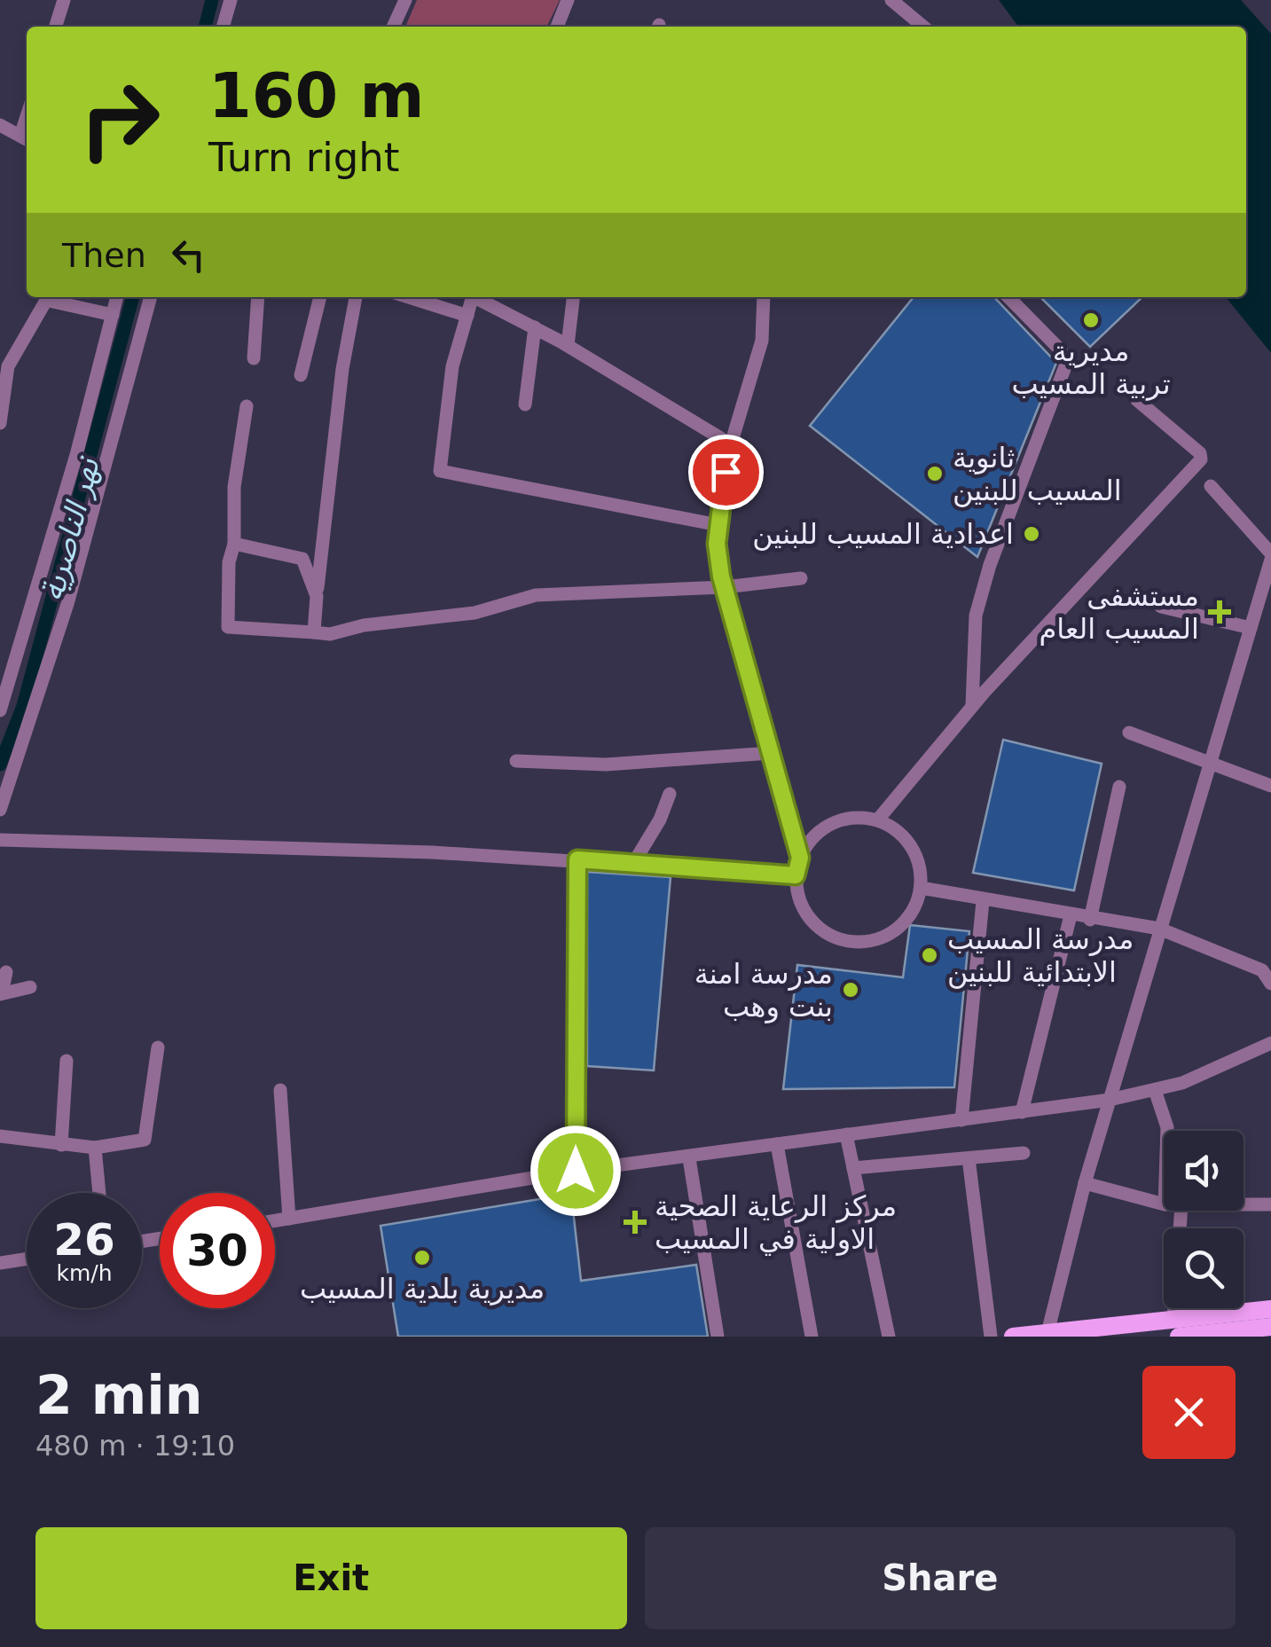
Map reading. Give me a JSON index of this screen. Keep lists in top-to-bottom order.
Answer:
{
  "water": ["نهر الناصرية"],
  "places": {
    "other": [
      "مديرية تربية المسيب",
      "ثانوية المسيب للبنين",
      "اعدادية المسيب للبنين",
      "مدرسة المسيب الابتدائية للبنين",
      "مدرسة امنة بنت وهب",
      "مديرية بلدية المسيب"
    ],
    "health": ["مستشفى المسيب العام", "مركز الرعاية الصحية الاولية في المسيب"]
  },
  "page": {
    "turn": ["160 m", "Turn right"],
    "then": "Then",
    "speed": "26 km/h",
    "limit": "30",
    "heading": ["2 min", "480 m · 19:10"],
    "buttons": ["Exit", "Share"]
  }
}
